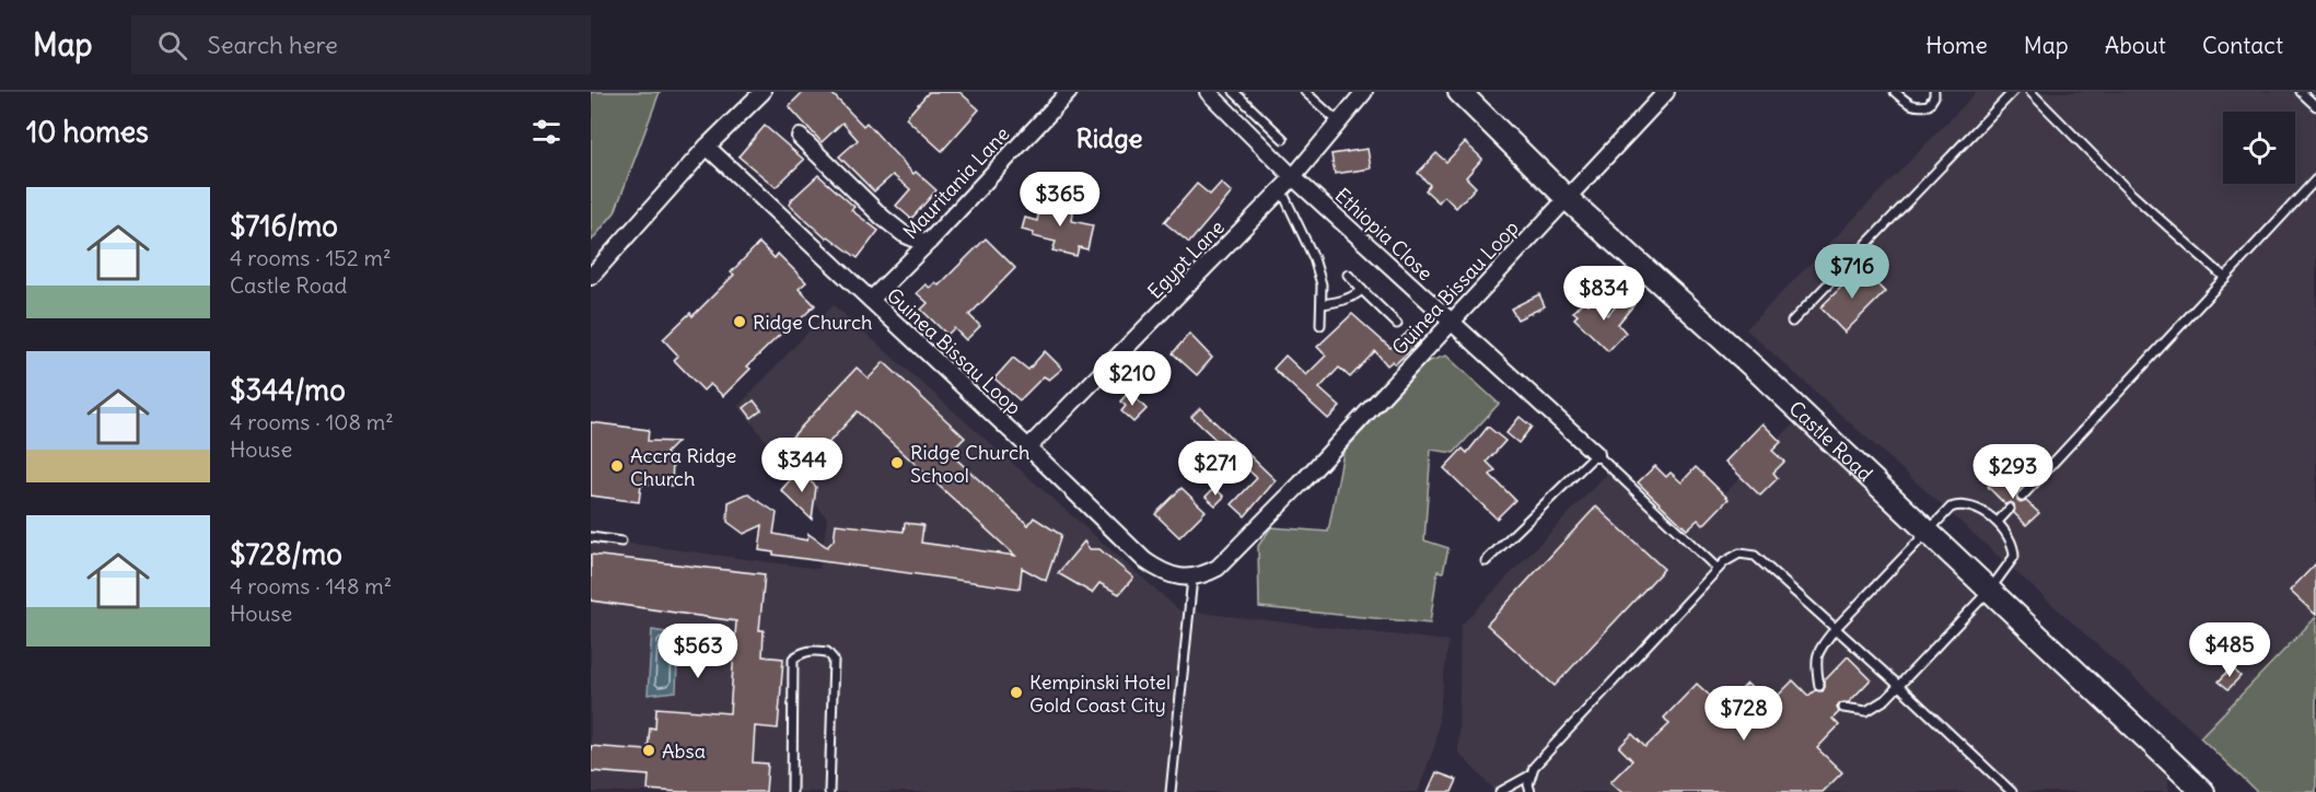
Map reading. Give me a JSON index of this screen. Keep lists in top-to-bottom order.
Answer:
{
  "streets": {
    "main road": ["Castle Road"],
    "street": [
      "Mauritania Lane",
      "Ethiopia Close",
      "Egypt Lane",
      "Guinea Bissau Loop"
    ]
  },
  "crossings": [
    ["Mauritania Lane", "Guinea Bissau Loop"],
    ["Ethiopia Close", "Egypt Lane"],
    ["Ethiopia Close", "Guinea Bissau Loop"],
    ["Egypt Lane", "Guinea Bissau Loop"],
    ["Guinea Bissau Loop", "Castle Road"]
  ],
  "districts": ["Ridge"],
  "places": [
    "Ridge Church",
    "Ridge Church School",
    "Accra Ridge Church",
    "Kempinski Hotel Gold Coast City",
    "Absa"
  ],
  "page": {
    "header": "Map",
    "search": "Search here",
    "nav": [
      "Home",
      "Map",
      "About",
      "Contact"
    ],
    "heading": "10 homes",
    "list": [
      {
        "name": "$716/mo",
        "note": "4 rooms · 152 m² · Castle Road"
      },
      {
        "name": "$344/mo",
        "note": "4 rooms · 108 m² · House"
      },
      {
        "name": "$728/mo",
        "note": "4 rooms · 148 m² · House"
      }
    ],
    "price": [
      "$365",
      "$716",
      "$834",
      "$210",
      "$344",
      "$271",
      "$293",
      "$485",
      "$563",
      "$728"
    ]
  }
}
